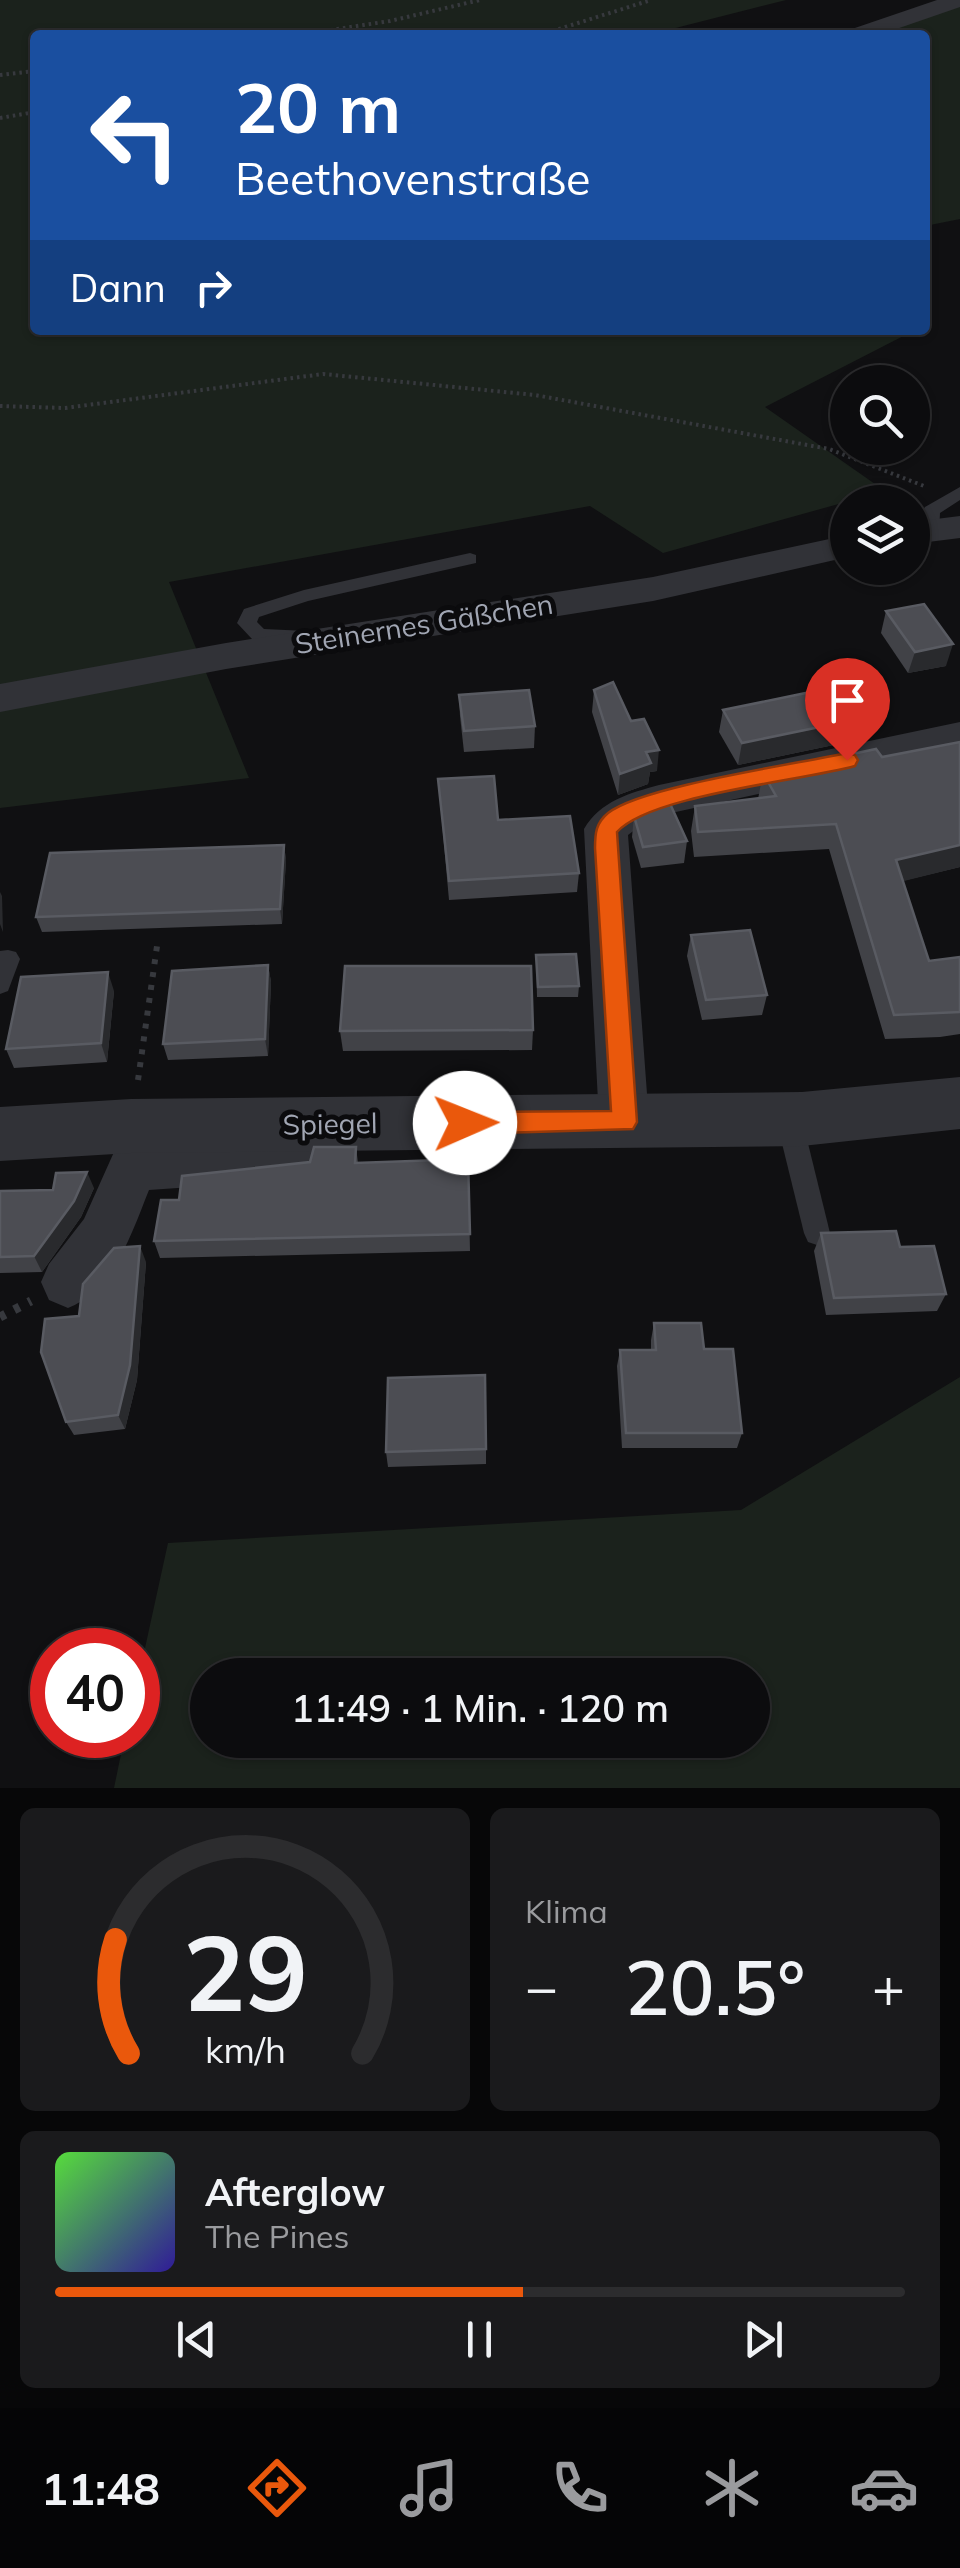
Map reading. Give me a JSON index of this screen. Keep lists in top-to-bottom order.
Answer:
{
  "streets": {
    "street": ["Steinernes Gäßchen", "Spiegel"]
  },
  "page": {
    "turn": ["20 m", "Beethovenstraße"],
    "then": "Dann",
    "limit": "40",
    "trip": "11:49 · 1 Min. · 120 m",
    "tile": "Klima",
    "heat": ["−", "20.5°", "+"],
    "song": ["Afterglow", "The Pines"],
    "tabs": "11:48",
    "gauge": ["29", "km/h"]
  }
}
